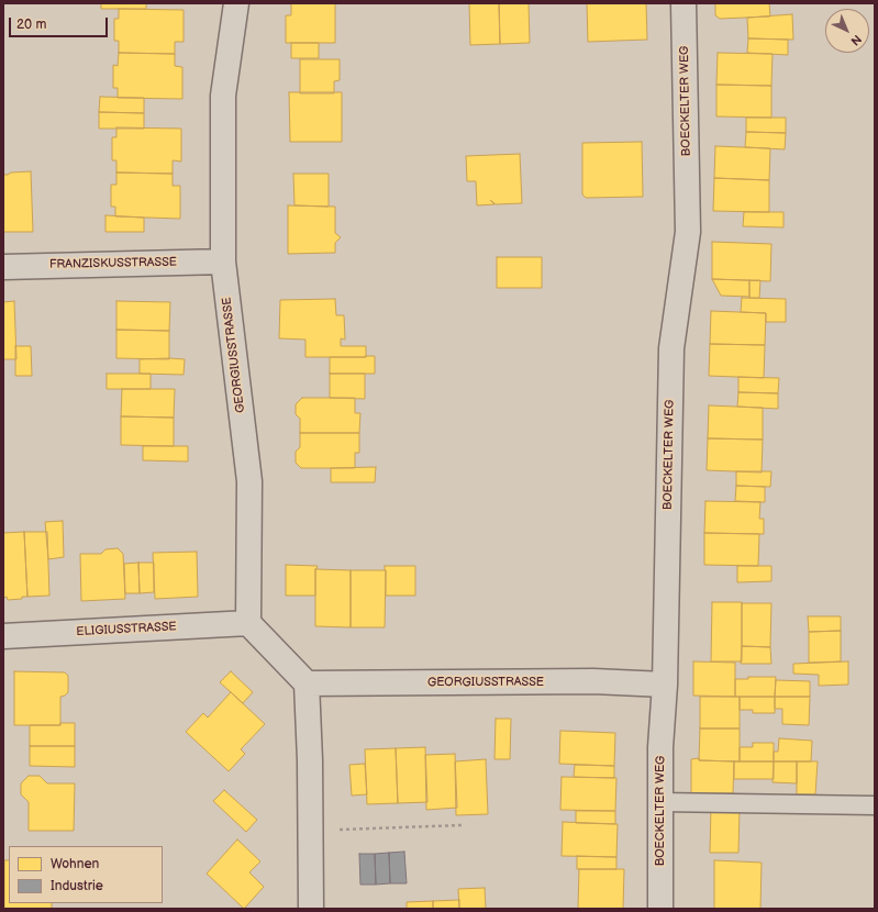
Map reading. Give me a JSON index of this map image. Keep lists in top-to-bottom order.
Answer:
{
  "streets": {
    "street": [
      "BOECKELTER WEG",
      "FRANZISKUSSTRASSE",
      "GEORGIUSSTRASSE",
      "ELIGIUSSTRASSE"
    ]
  },
  "crossings": [
    ["BOECKELTER WEG", "GEORGIUSSTRASSE"],
    ["FRANZISKUSSTRASSE", "GEORGIUSSTRASSE"],
    ["GEORGIUSSTRASSE", "ELIGIUSSTRASSE"]
  ],
  "legend": ["Wohnen", "Industrie"],
  "scale_bar": "20 m",
  "north": "bottom right"
}
